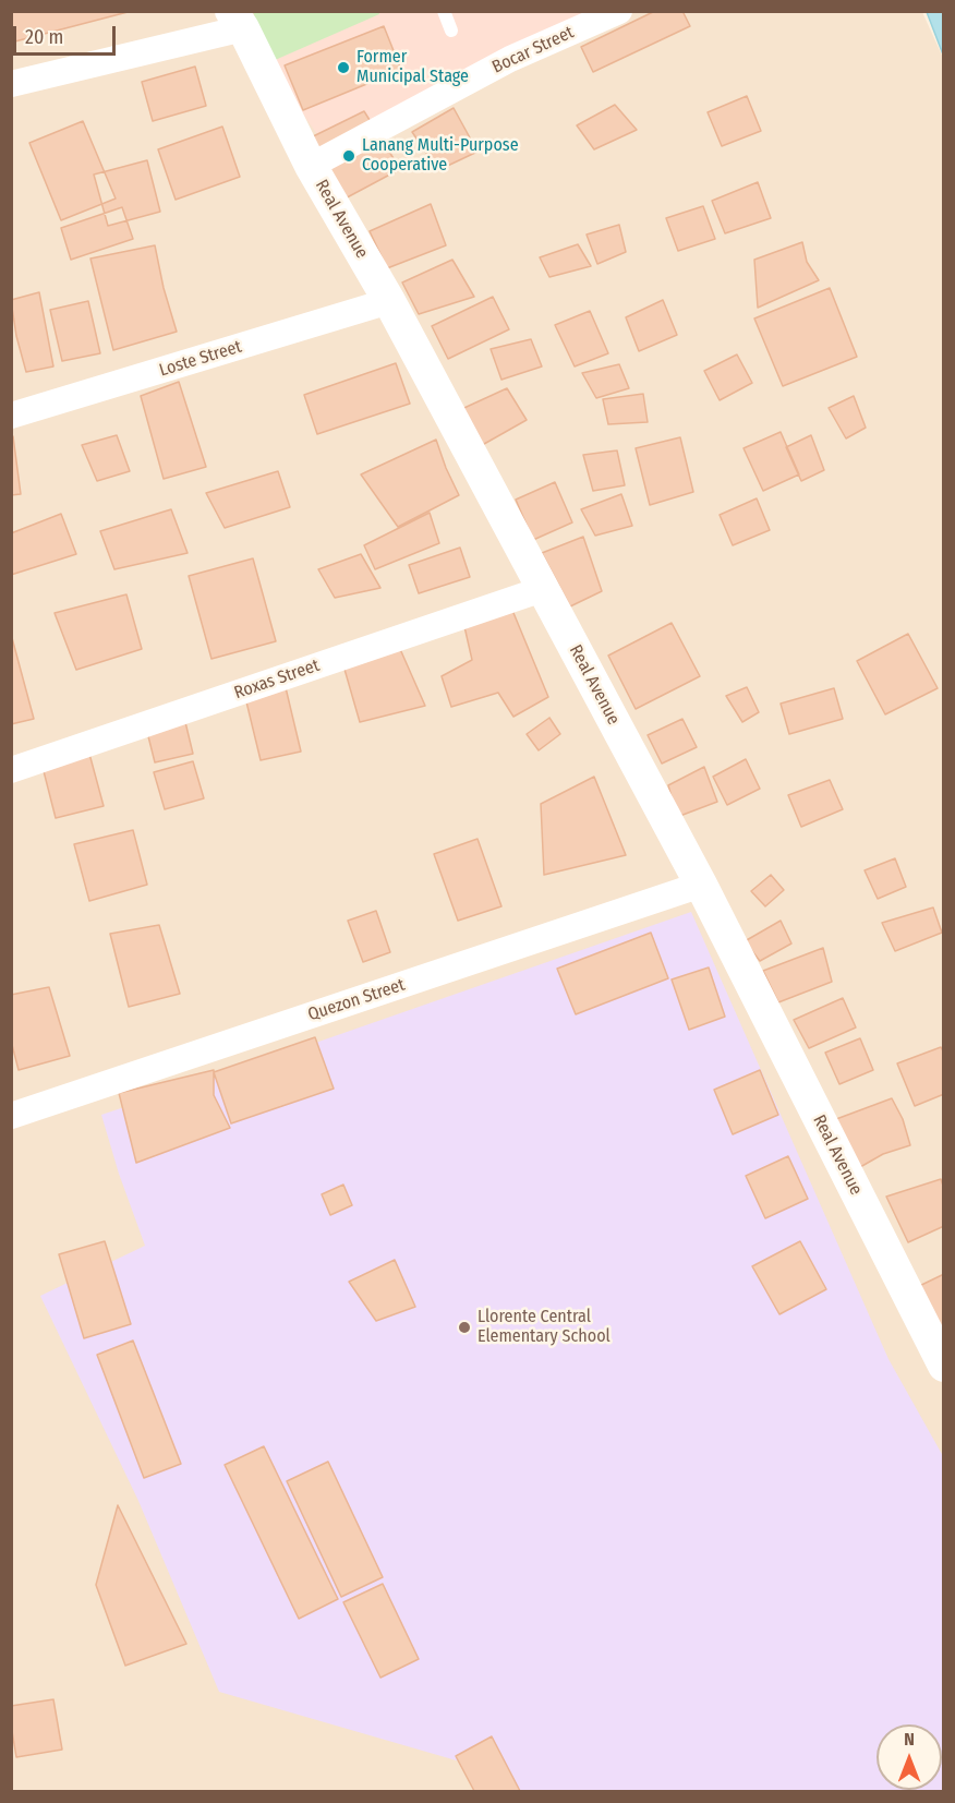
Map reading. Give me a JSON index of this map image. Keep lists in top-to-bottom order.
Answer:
{
  "streets": {
    "street": [
      "Bocar Street",
      "Real Avenue",
      "Loste Street",
      "Roxas Street",
      "Quezon Street"
    ]
  },
  "crossings": [
    ["Bocar Street", "Real Avenue"],
    ["Real Avenue", "Loste Street"],
    ["Real Avenue", "Roxas Street"],
    ["Real Avenue", "Quezon Street"]
  ],
  "places": ["Former Municipal Stage", "Lanang Multi-Purpose Cooperative", "Llorente Central Elementary School"],
  "scale_bar": "20 m",
  "north": "top"
}
